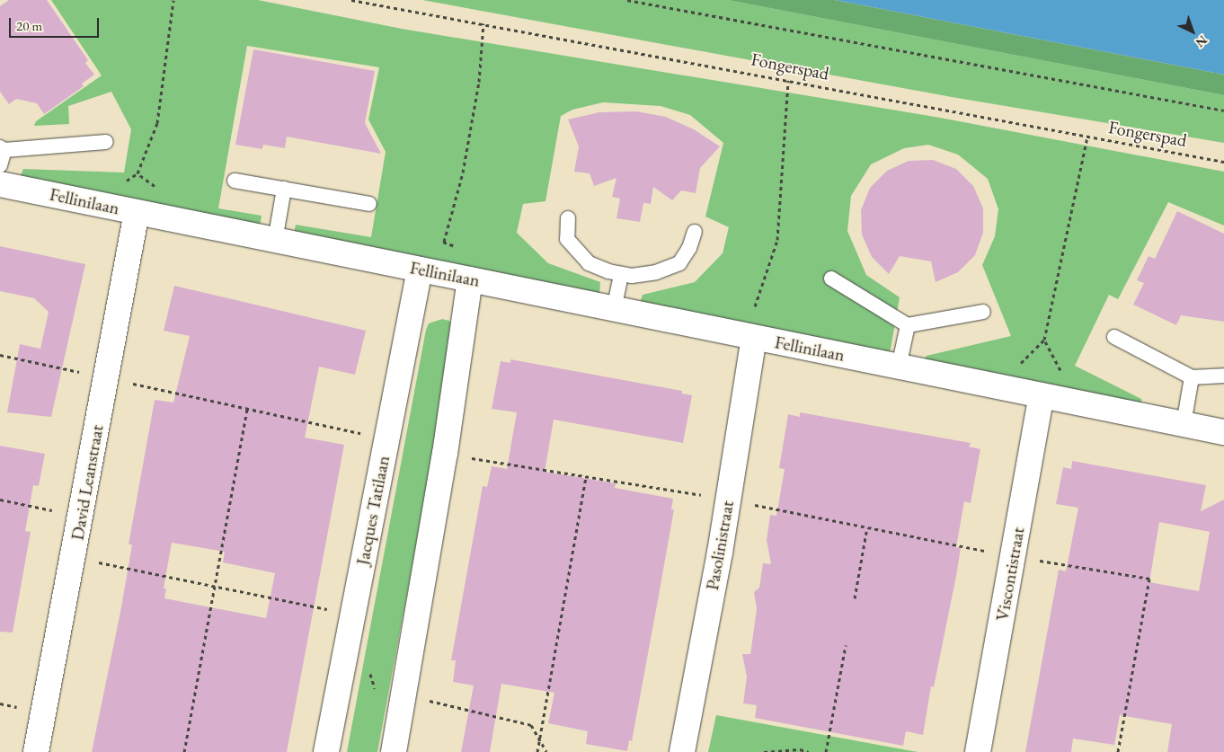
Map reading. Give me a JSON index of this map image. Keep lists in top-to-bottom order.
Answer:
{
  "streets": {
    "street": [
      "Fellinilaan",
      "David Leanstraat",
      "Jacques Tatilaan",
      "Pasolinistraat",
      "Viscontistraat"
    ],
    "path": ["Fongerspad"]
  },
  "crossings": [
    ["Fellinilaan", "David Leanstraat"],
    ["Fellinilaan", "Jacques Tatilaan"],
    ["Fellinilaan", "Pasolinistraat"],
    ["Fellinilaan", "Viscontistraat"]
  ],
  "scale_bar": "20 m",
  "north": "bottom right"
}
